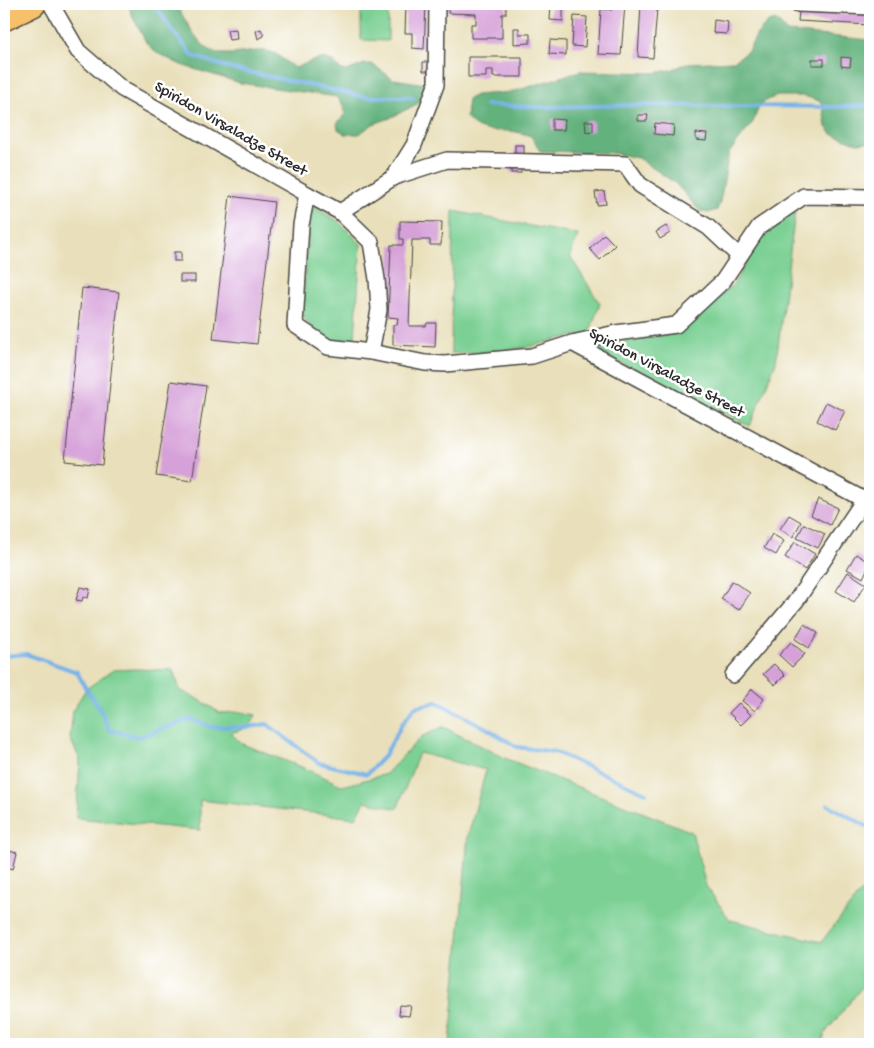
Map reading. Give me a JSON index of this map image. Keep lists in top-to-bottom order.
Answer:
{
  "streets": {
    "street": ["Spiridon Virsaladze Street"]
  }
}
